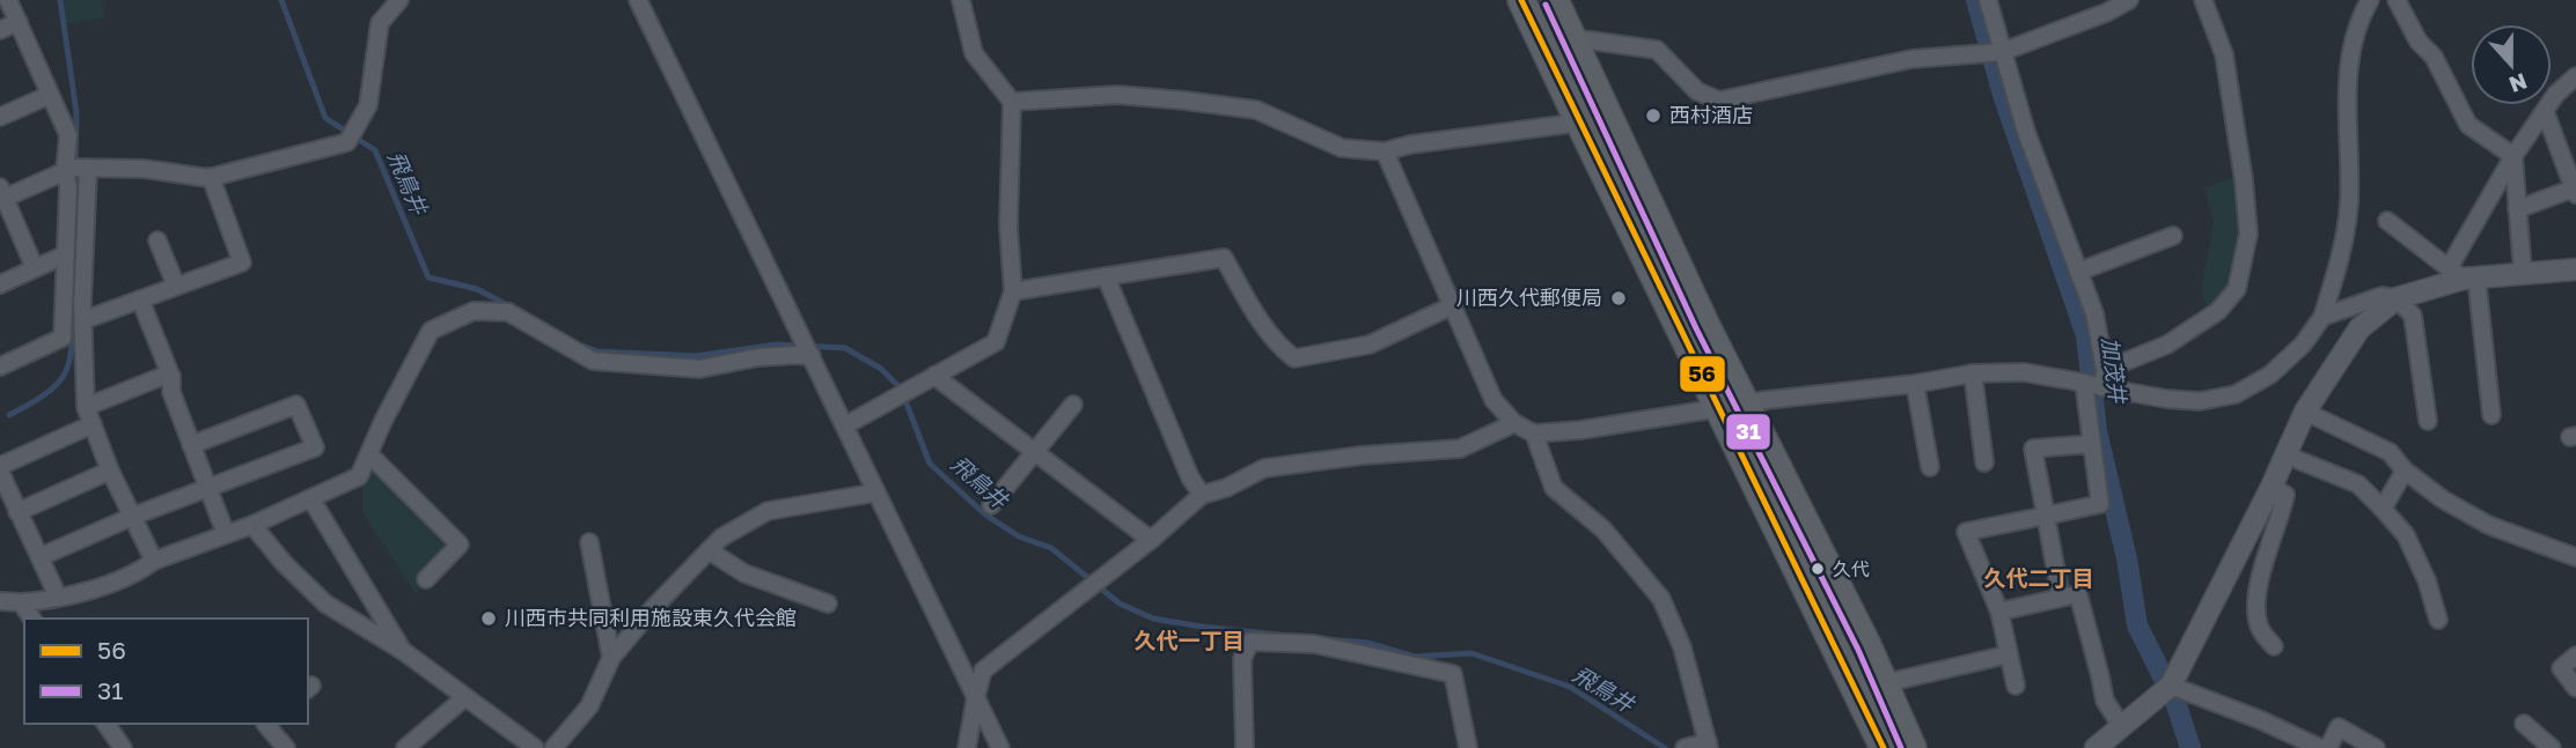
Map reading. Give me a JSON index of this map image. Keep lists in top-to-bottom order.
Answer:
{
  "districts": ["久代二丁目", "久代一丁目"],
  "water": ["飛鳥井", "加茂井"],
  "places": [
    "西村酒店",
    "川西久代郵便局",
    "久代",
    "川西市共同利用施設東久代会館"
  ],
  "lines": ["transit line 56", "transit line 31"],
  "legend": ["56", "31"],
  "north": "bottom"
}
